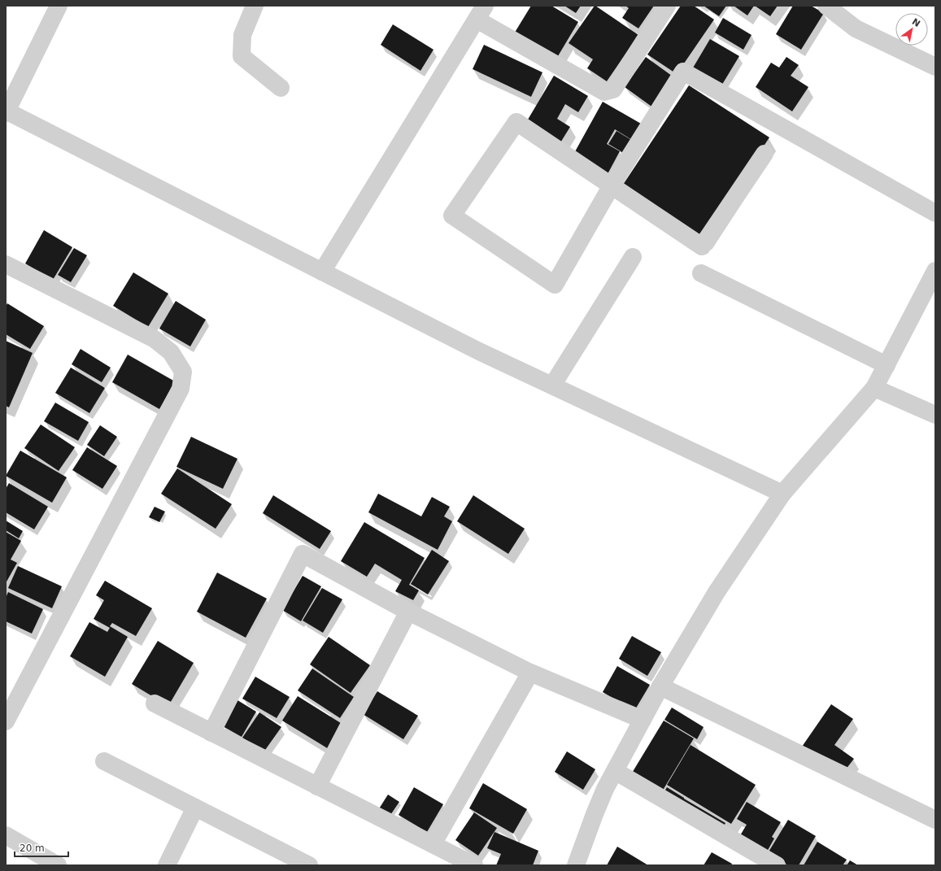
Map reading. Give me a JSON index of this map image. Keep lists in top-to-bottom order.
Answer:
{
  "scale_bar": "20 m",
  "north": "top right"
}
